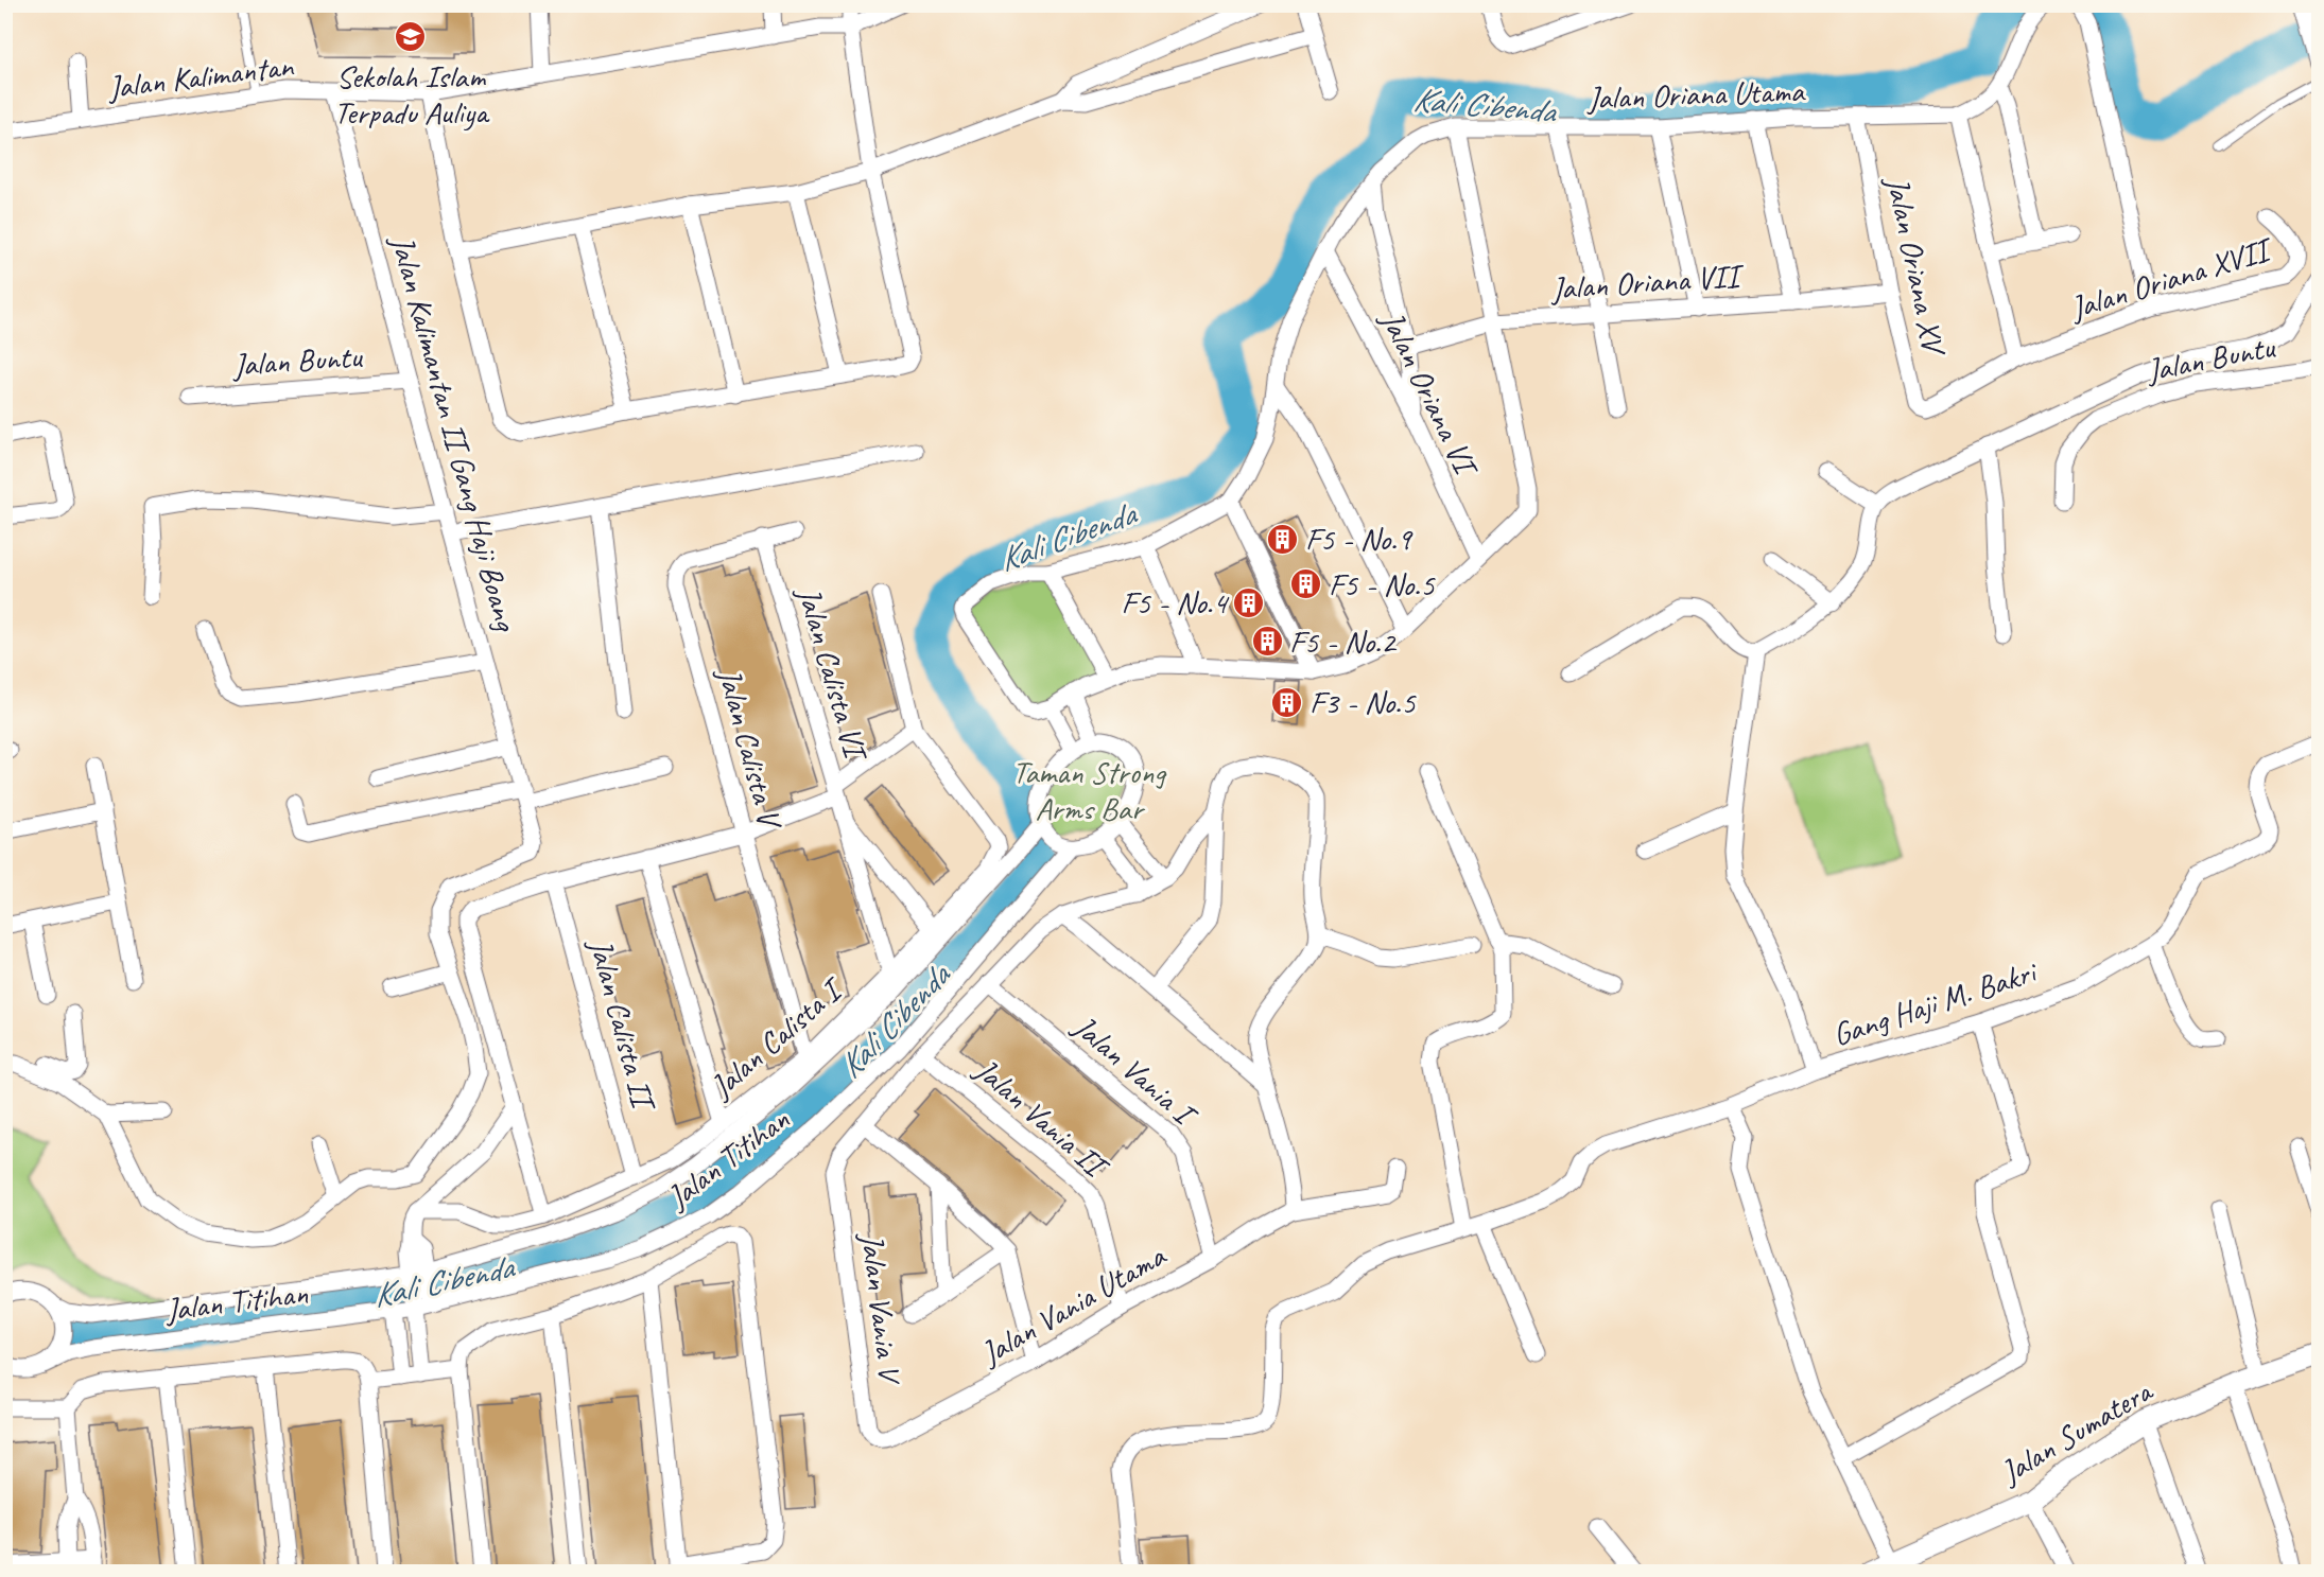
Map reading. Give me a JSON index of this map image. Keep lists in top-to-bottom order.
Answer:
{
  "streets": {
    "street": [
      "Jalan Kalimantan",
      "Jalan Oriana Utama",
      "Jalan Oriana XV",
      "Jalan Oriana XVII",
      "Jalan Oriana VII",
      "Jalan Buntu",
      "Jalan Oriana VI",
      "Jalan Kalimantan II Gang Haji Boang",
      "Jalan Calista VI",
      "Jalan Calista V",
      "Gang Haji M. Bakri",
      "Jalan Calista II",
      "Jalan Calista I",
      "Jalan Vania I",
      "Jalan Vania II",
      "Jalan Titihan",
      "Jalan Vania Utama",
      "Jalan Vania V",
      "Jalan Sumatera"
    ]
  },
  "crossings": [
    ["Jalan Kalimantan", "Jalan Kalimantan II Gang Haji Boang"],
    ["Jalan Oriana Utama", "Jalan Oriana XV"],
    ["Jalan Oriana Utama", "Jalan Oriana VI"],
    ["Jalan Oriana XV", "Jalan Oriana XVII"],
    ["Jalan Oriana XV", "Jalan Oriana VII"],
    ["Jalan Buntu", "Jalan Kalimantan II Gang Haji Boang"],
    ["Jalan Calista VI", "Jalan Calista V"],
    ["Jalan Calista VI", "Jalan Calista I"],
    ["Jalan Calista V", "Jalan Calista I"],
    ["Jalan Calista II", "Jalan Calista I"],
    ["Jalan Vania I", "Jalan Vania Utama"],
    ["Jalan Vania II", "Jalan Vania Utama"],
    ["Jalan Vania Utama", "Jalan Vania V"]
  ],
  "water": ["Kali Cibenda"],
  "parks": ["Taman Strong Arms Bar"],
  "places": {
    "school or university": ["Sekolah Islam Terpadu Auliya"],
    "building": [
      "F5 - No.9",
      "F5 - No.5",
      "F5 - No.4",
      "F5 - No.2",
      "F3 - No.5"
    ]
  }
}
